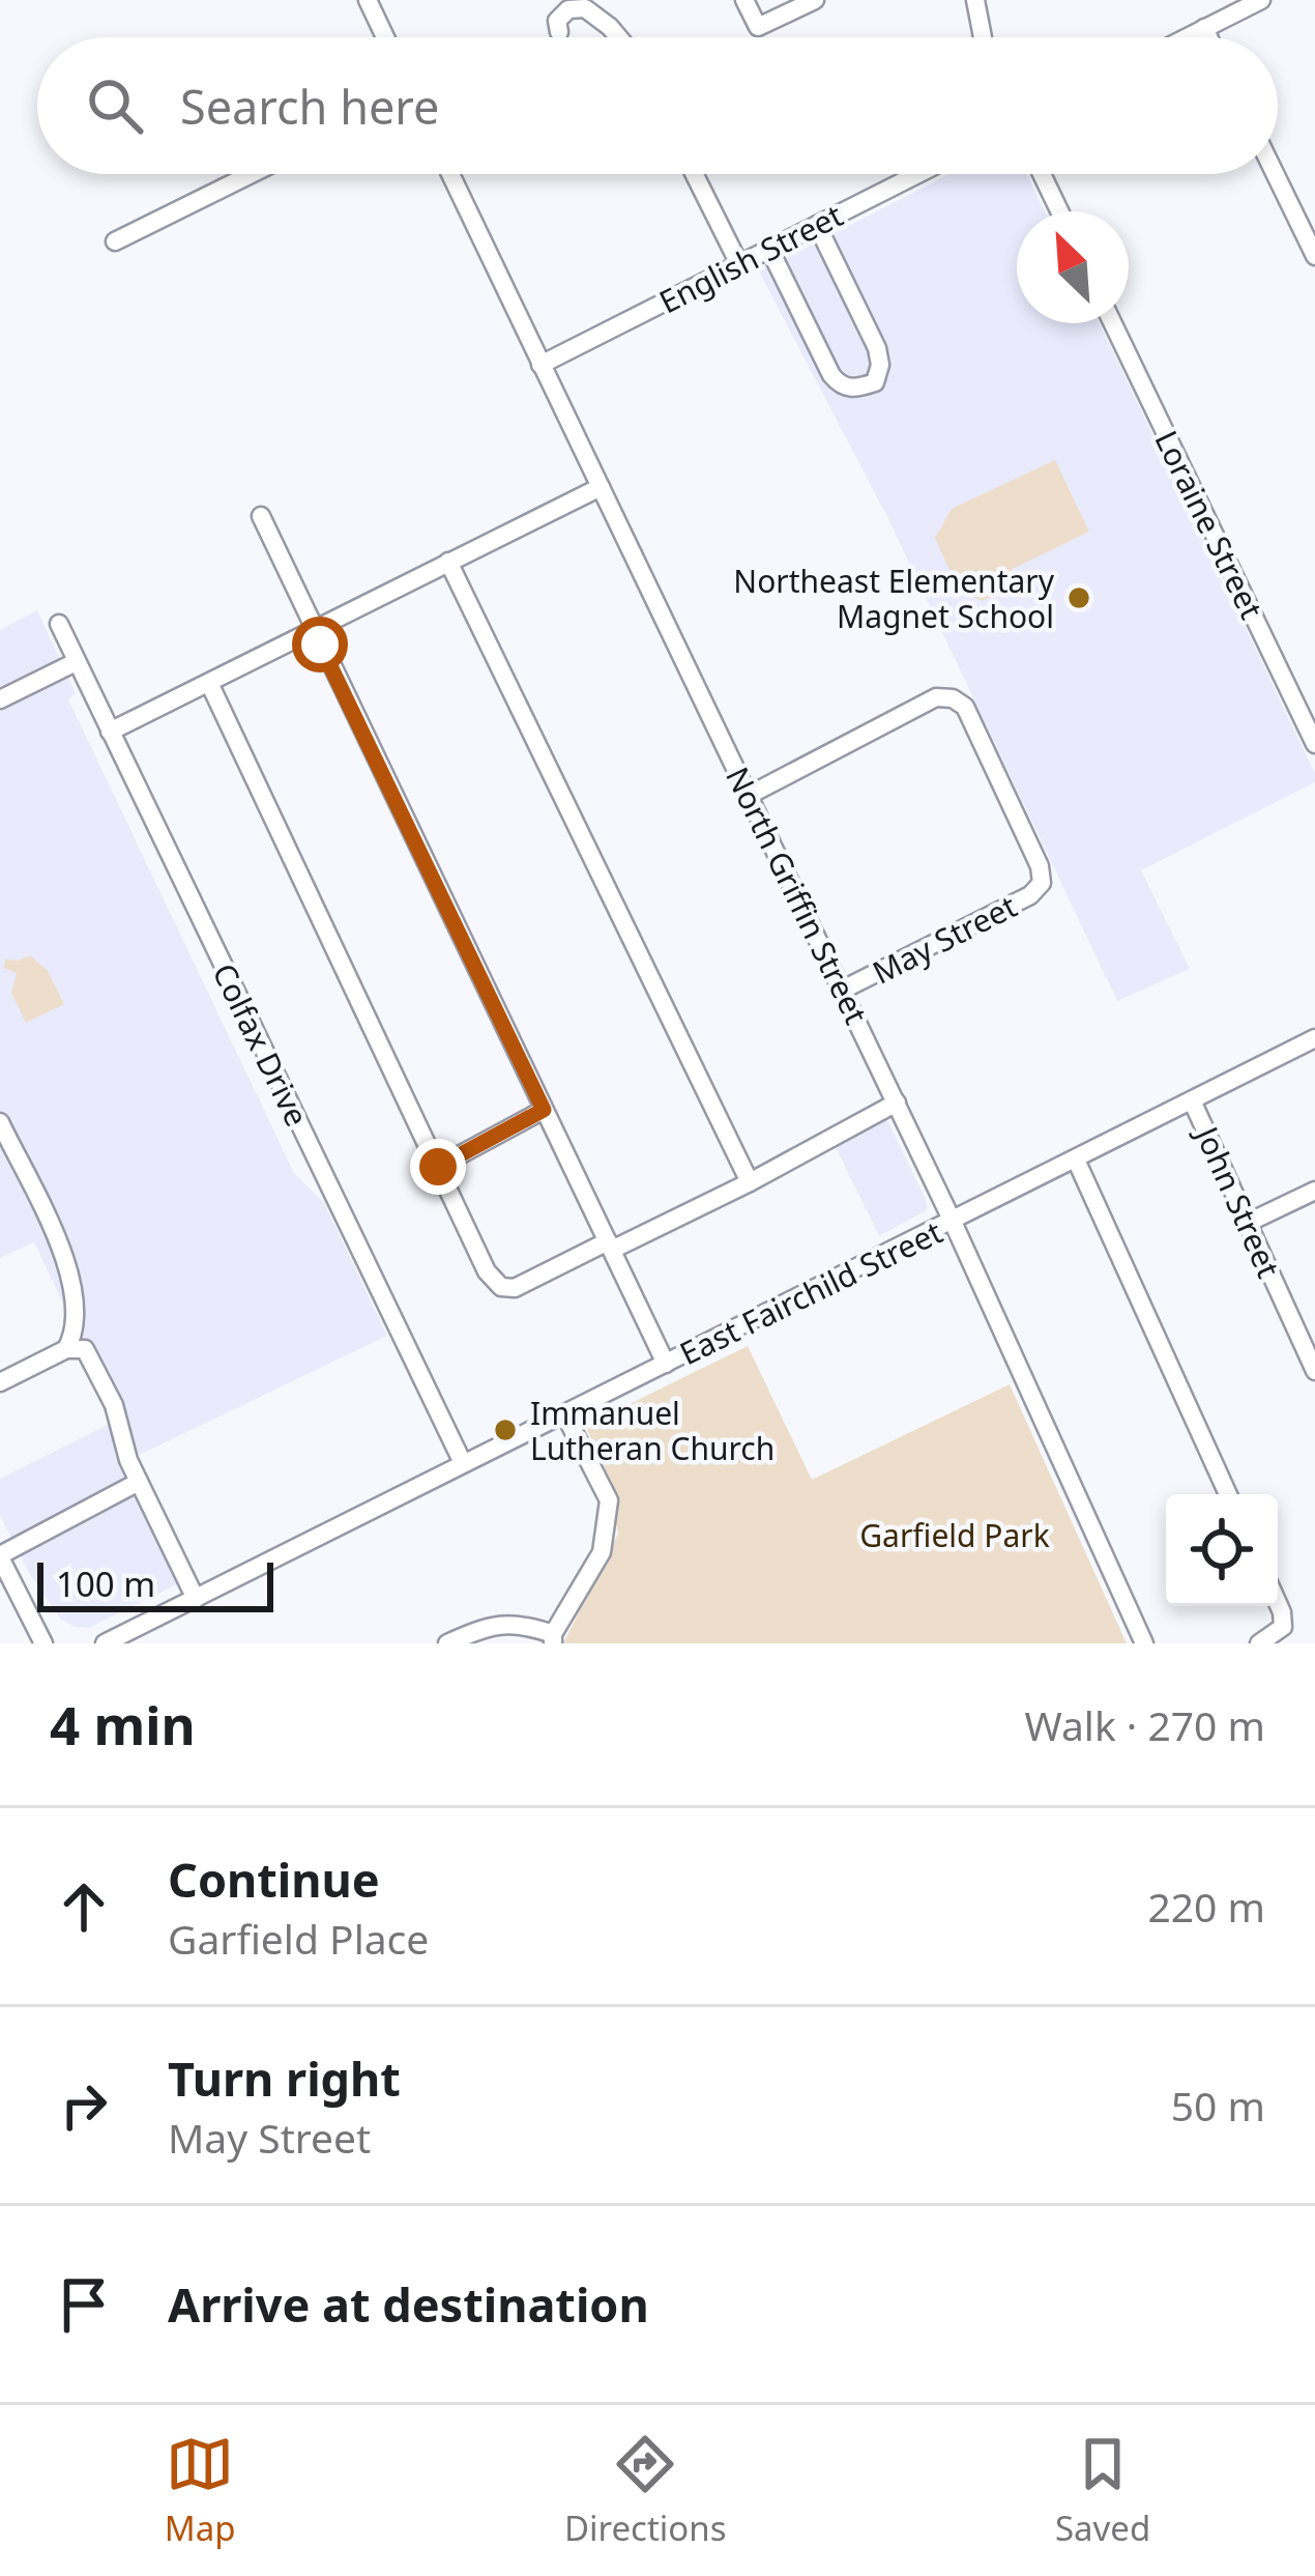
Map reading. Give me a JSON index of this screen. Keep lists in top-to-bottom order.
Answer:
{
  "streets": {
    "street": [
      "English Street",
      "Loraine Street",
      "North Griffin Street",
      "May Street",
      "Colfax Drive",
      "John Street",
      "East Fairchild Street"
    ]
  },
  "crossings": [
    ["English Street", "North Griffin Street"],
    ["North Griffin Street", "May Street"],
    ["North Griffin Street", "East Fairchild Street"],
    ["Colfax Drive", "East Fairchild Street"],
    ["John Street", "East Fairchild Street"]
  ],
  "parks": ["Garfield Park"],
  "places": ["Northeast Elementary Magnet School", "Immanuel Lutheran Church"],
  "scale_bar": "100 m",
  "north": "top left",
  "page": {
    "search": "Search here",
    "scale": "100 m",
    "heading": ["4 min", "Walk · 270 m"],
    "list": [
      ["Continue", "Garfield Place", "220 m"],
      ["Turn right", "May Street", "50 m"],
      "Arrive at destination"
    ],
    "nav": ["Map", "Directions", "Saved"]
  }
}
